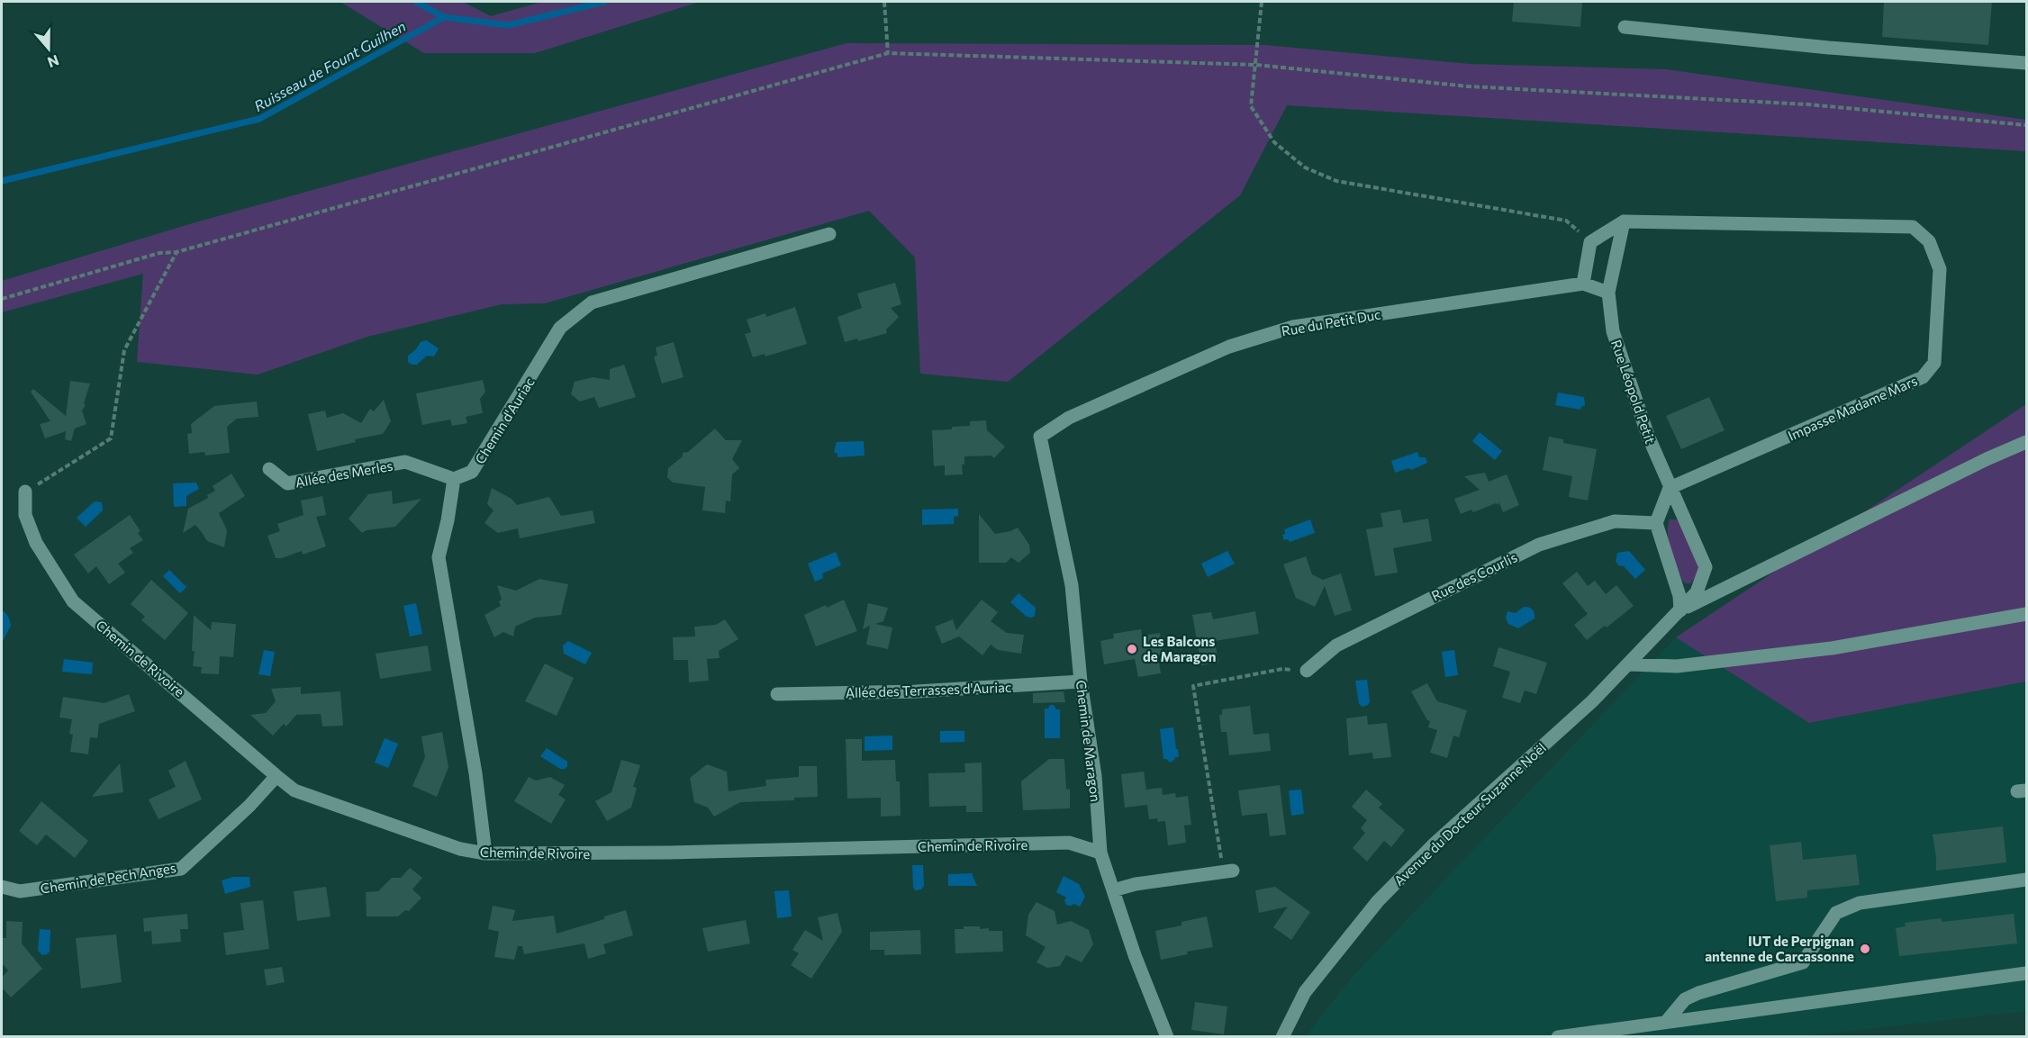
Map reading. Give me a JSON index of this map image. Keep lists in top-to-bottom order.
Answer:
{
  "streets": {
    "street": [
      "Rue du Petit Duc",
      "Rue Léopold Petit",
      "Impasse Madame Mars",
      "Chemin d'Auriac",
      "Allée des Merles",
      "Rue des Courlis",
      "Chemin de Rivoire",
      "Allée des Terrasses d'Auriac",
      "Chemin de Maragon",
      "Avenue du Docteur Suzanne Noël",
      "Chemin de Pech Anges"
    ]
  },
  "crossings": [
    ["Rue du Petit Duc", "Rue Léopold Petit"],
    ["Rue du Petit Duc", "Chemin de Maragon"],
    ["Rue Léopold Petit", "Impasse Madame Mars"],
    ["Rue Léopold Petit", "Avenue du Docteur Suzanne Noël"],
    ["Impasse Madame Mars", "Avenue du Docteur Suzanne Noël"],
    ["Chemin d'Auriac", "Allée des Merles"],
    ["Chemin de Rivoire", "Chemin de Maragon"],
    ["Chemin de Rivoire", "Chemin de Pech Anges"],
    ["Allée des Terrasses d'Auriac", "Chemin de Maragon"]
  ],
  "water": ["Ruisseau de Fount Guilhen"],
  "places": ["Les Balcons de Maragon", "IUT de Perpignan antenne de Carcassonne"],
  "north": "bottom"
}
